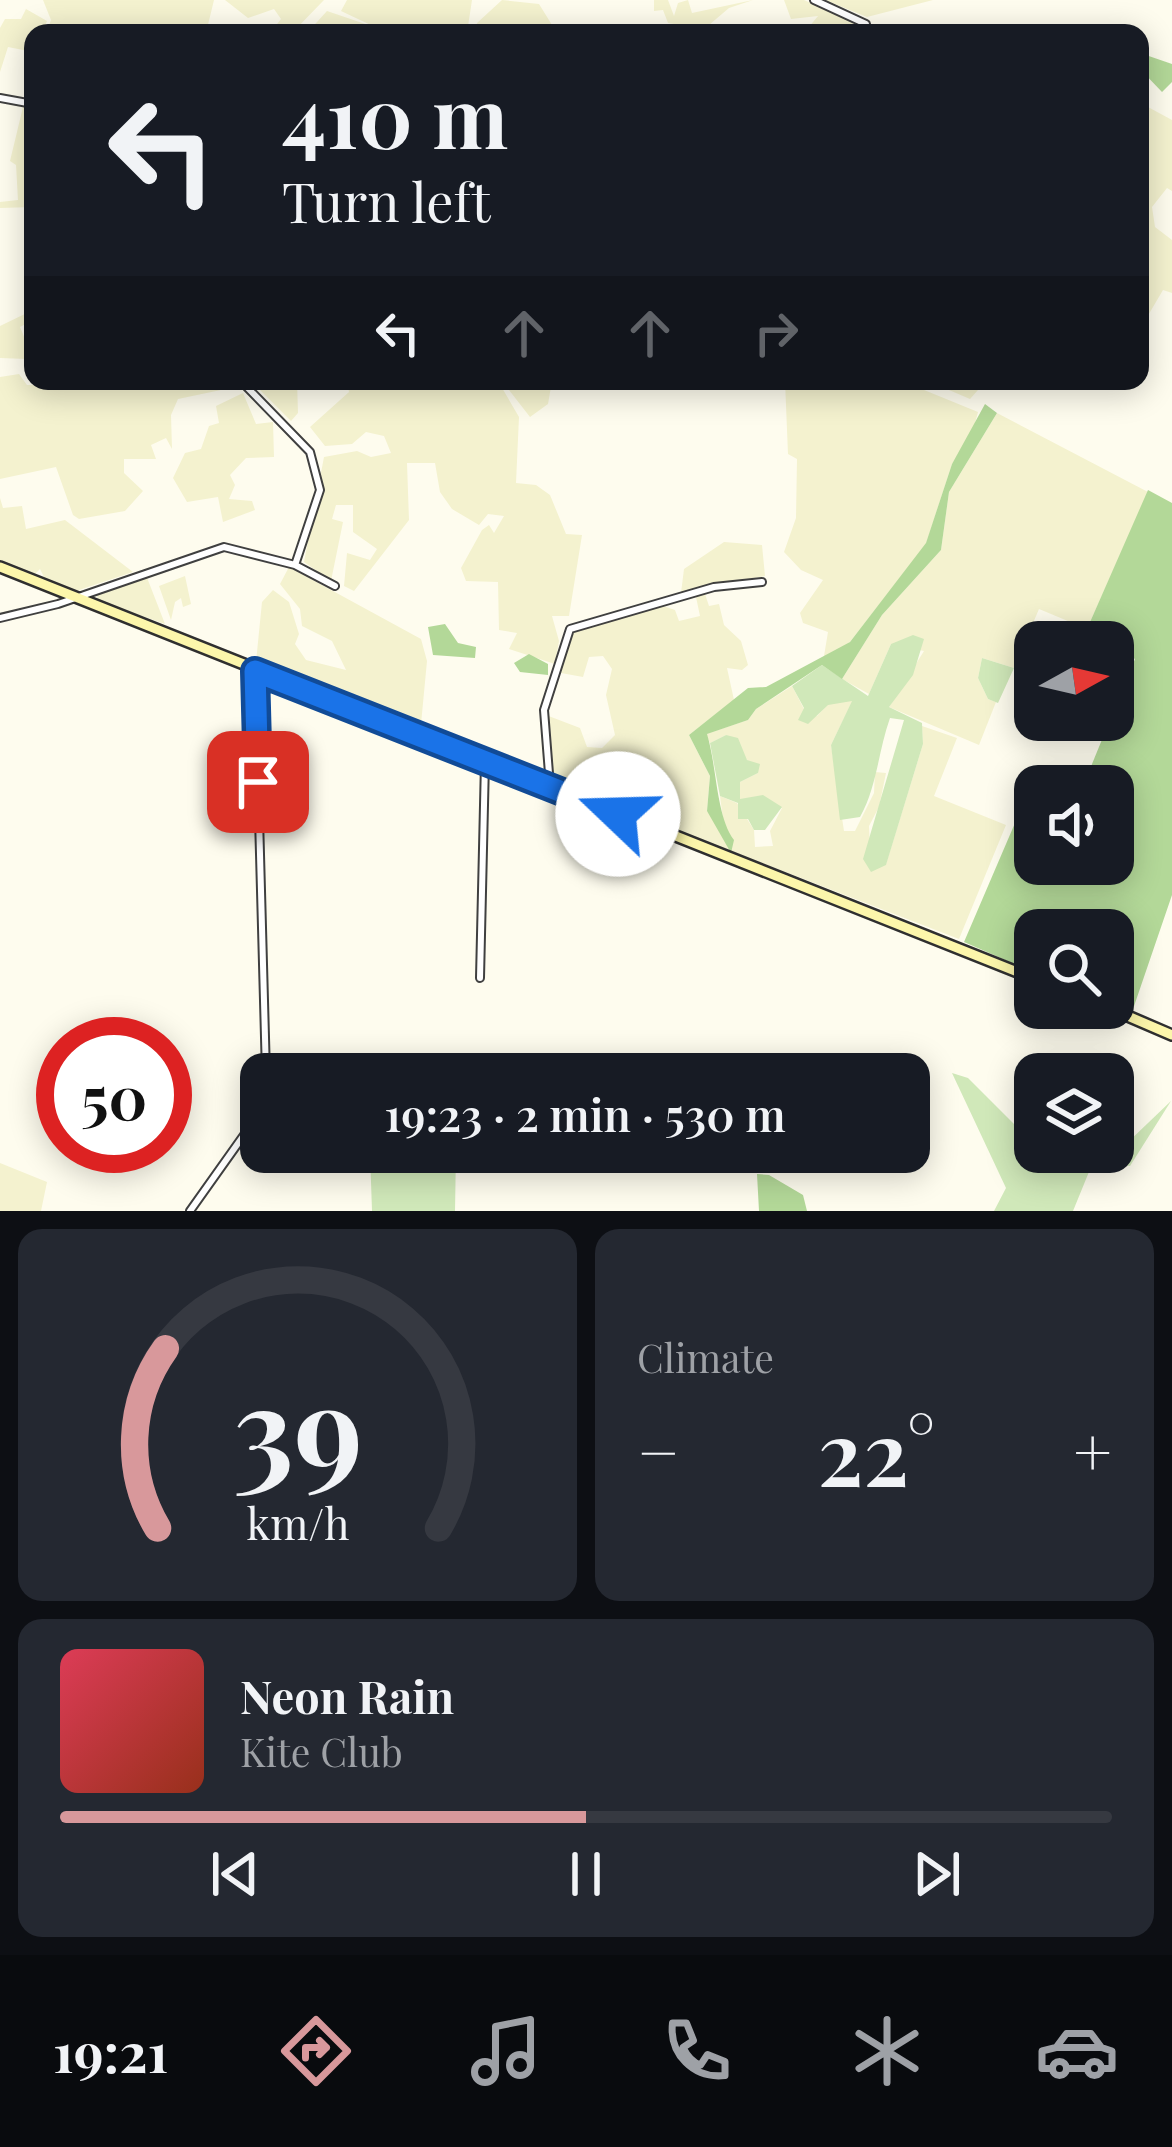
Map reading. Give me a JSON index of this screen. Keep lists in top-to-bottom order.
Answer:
{
  "north": "right",
  "page": {
    "turn": ["410 m", "Turn left"],
    "limit": "50",
    "trip": "19:23 · 2 min · 530 m",
    "tile": "Climate",
    "heat": ["−", "22°", "+"],
    "song": ["Neon Rain", "Kite Club"],
    "tabs": "19:21",
    "gauge": ["39", "km/h"]
  }
}
